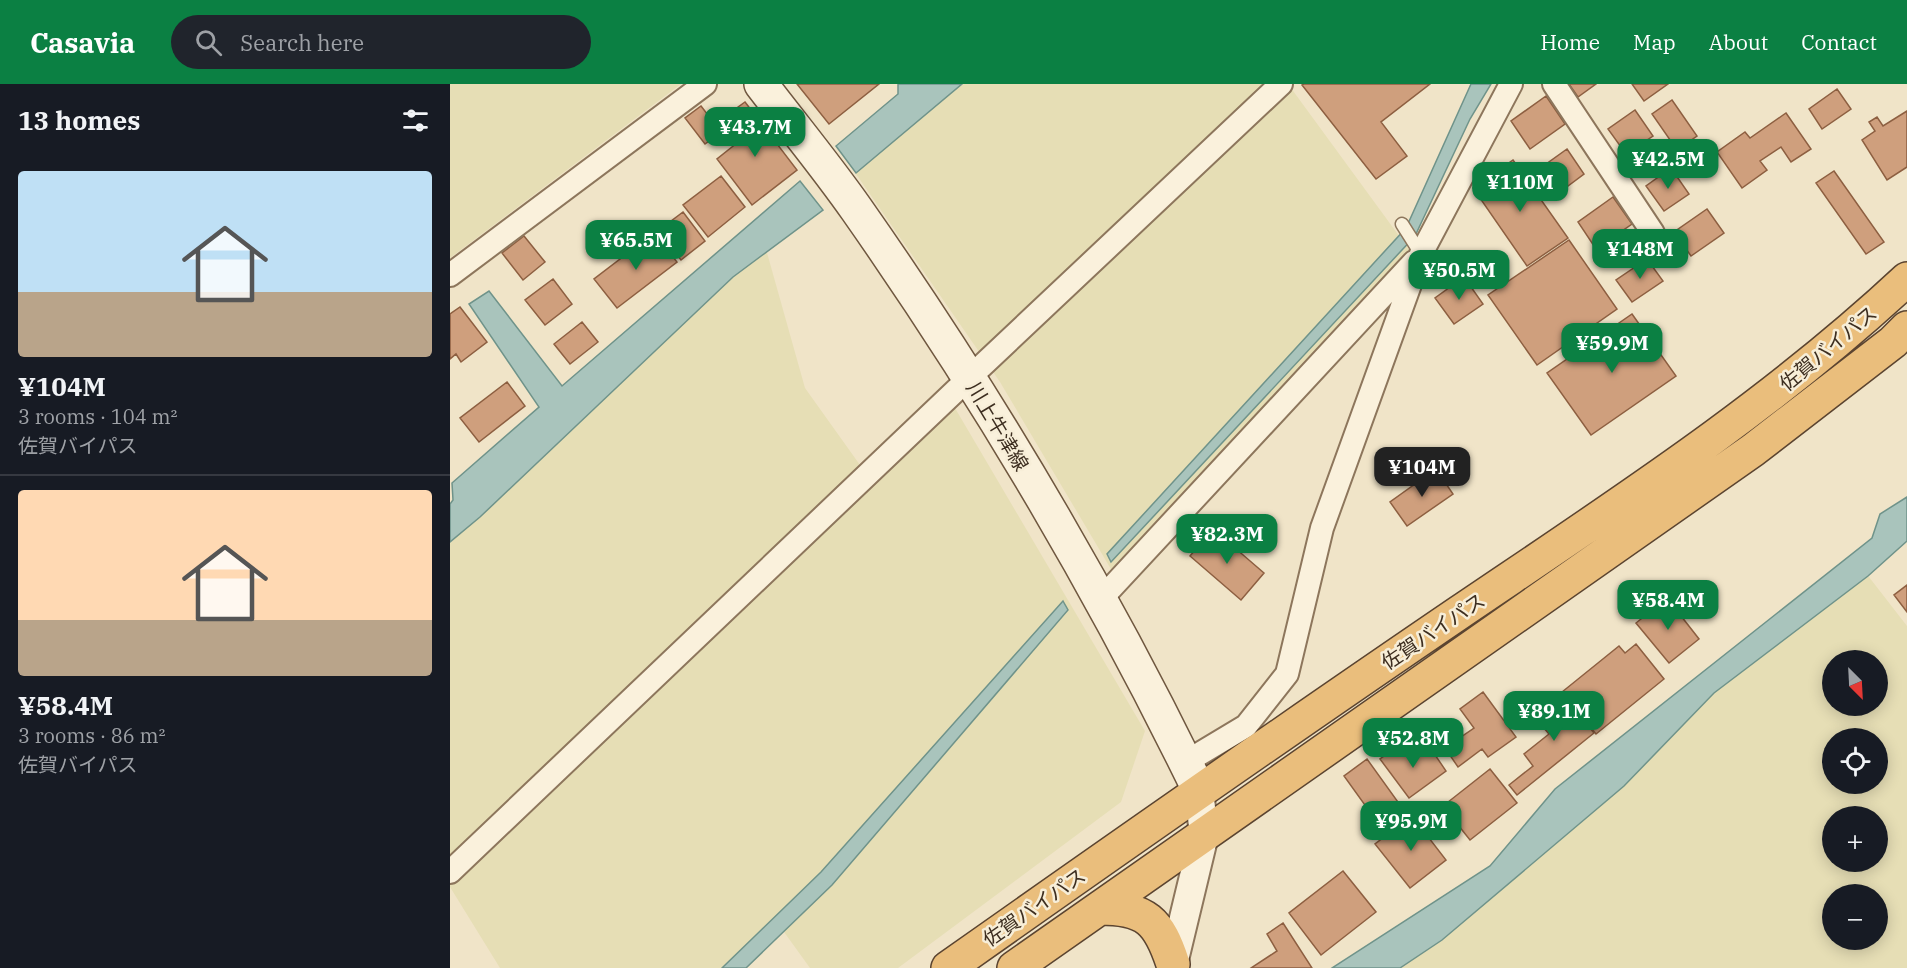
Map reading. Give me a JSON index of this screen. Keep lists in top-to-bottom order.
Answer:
{
  "streets": {
    "highway": ["佐賀バイパス"],
    "main road": ["川上牛津線"]
  },
  "crossings": [
    ["佐賀バイパス", "川上牛津線"]
  ],
  "north": "bottom right",
  "page": {
    "header": "Casavia",
    "search": "Search here",
    "nav": [
      "Home",
      "Map",
      "About",
      "Contact"
    ],
    "heading": "13 homes",
    "price": [
      "¥43.7M",
      "¥42.5M",
      "¥110M",
      "¥65.5M",
      "¥148M",
      "¥50.5M",
      "¥59.9M",
      "¥104M",
      "¥82.3M",
      "¥58.4M",
      "¥89.1M",
      "¥52.8M",
      "¥95.9M"
    ],
    "list": [
      {
        "name": "¥104M",
        "note": "3 rooms · 104 m² · 佐賀バイパス"
      },
      {
        "name": "¥58.4M",
        "note": "3 rooms · 86 m² · 佐賀バイパス"
      }
    ],
    "map_buttons": ["+", "−"]
  }
}
